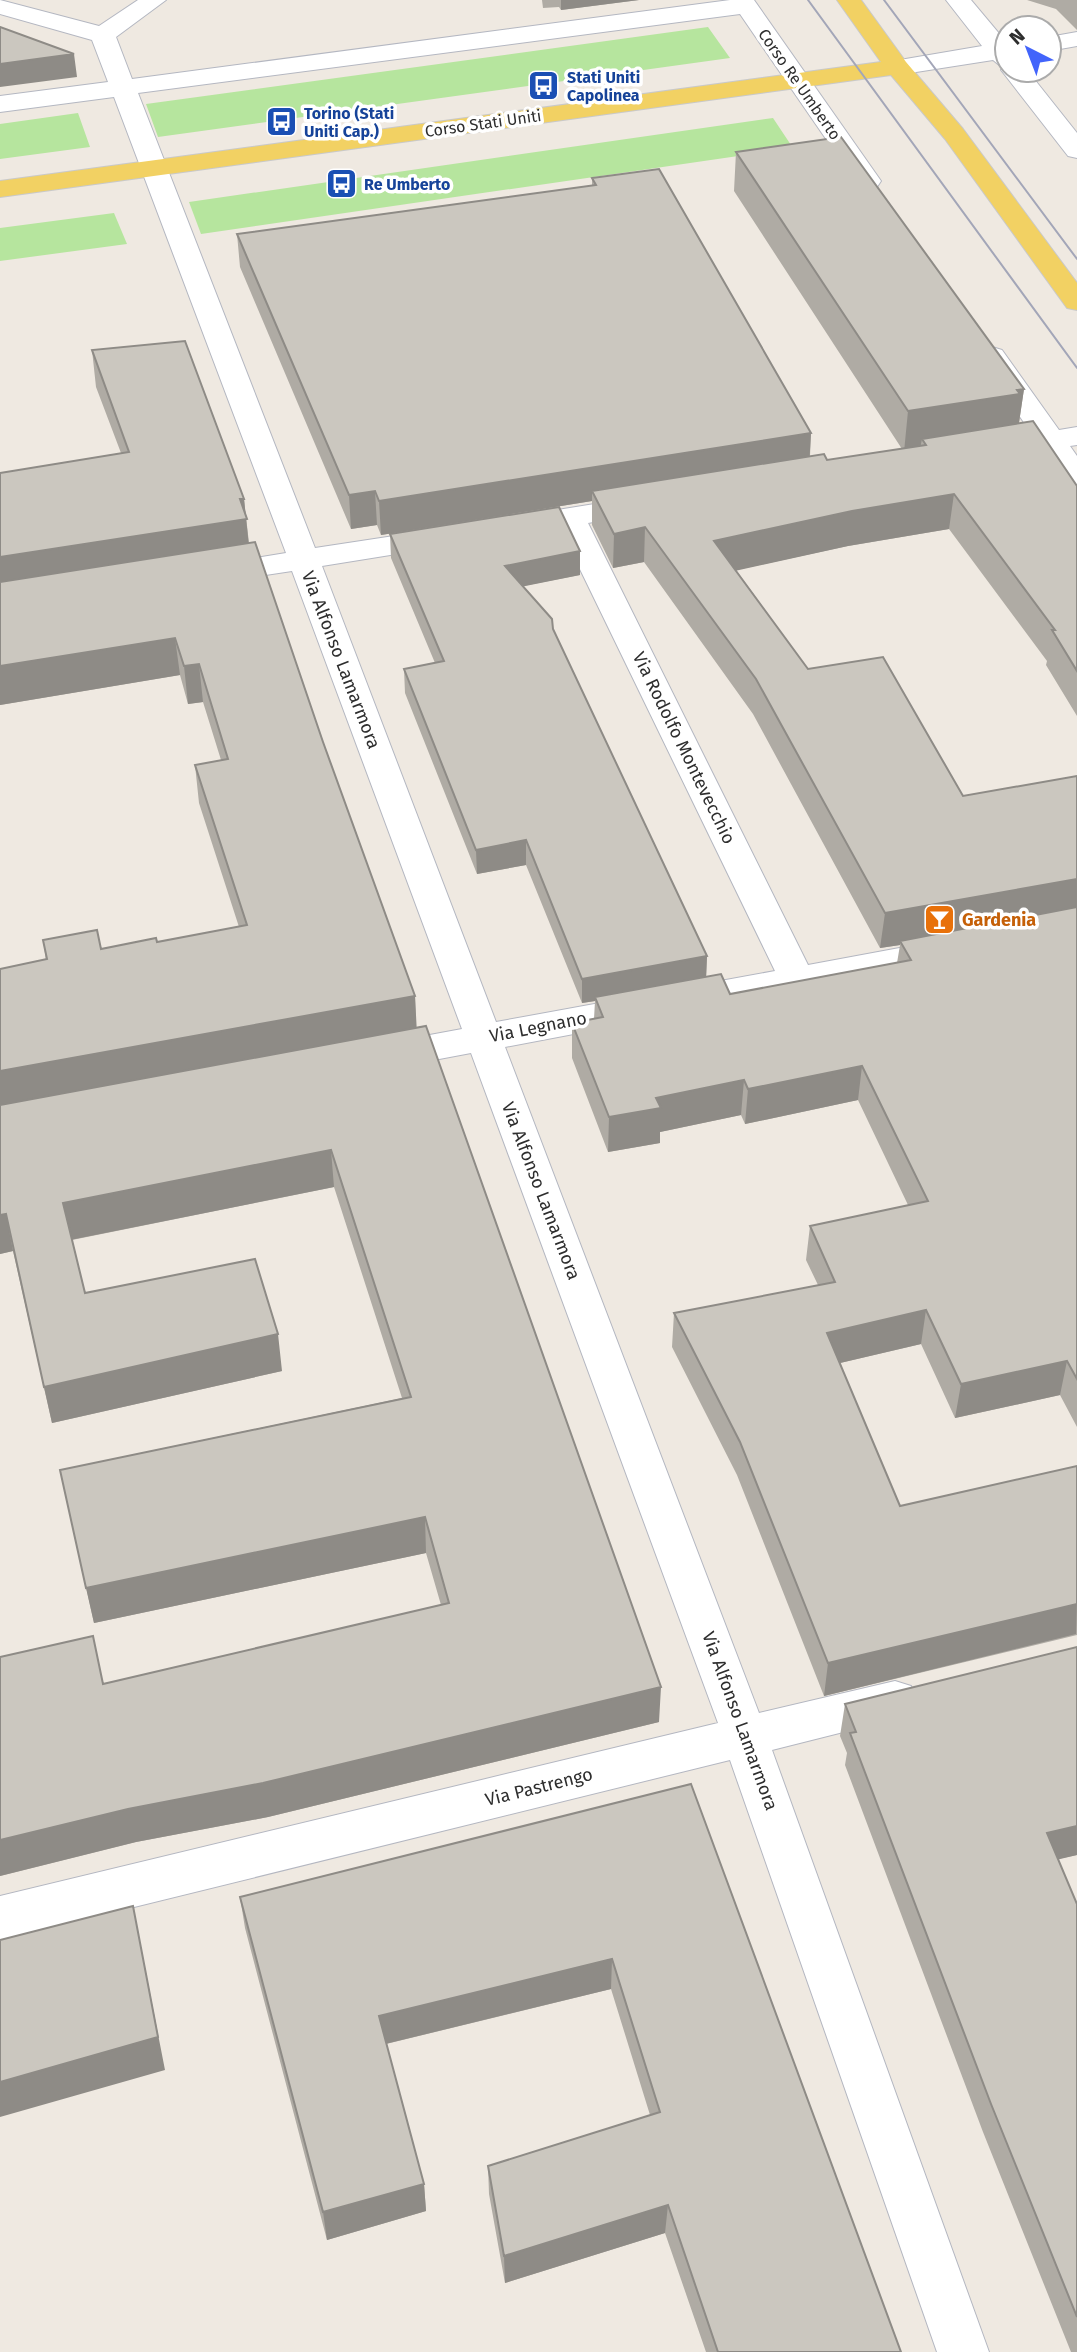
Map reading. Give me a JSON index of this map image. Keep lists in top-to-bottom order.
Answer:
{
  "streets": {
    "main road": ["Corso Stati Uniti"],
    "street": [
      "Corso Re Umberto",
      "Via Alfonso Lamarmora",
      "Via Rodolfo Montevecchio",
      "Via Legnano",
      "Via Pastrengo"
    ]
  },
  "crossings": [
    ["Corso Re Umberto", "Corso Stati Uniti"],
    ["Corso Stati Uniti", "Via Alfonso Lamarmora"],
    ["Via Alfonso Lamarmora", "Via Legnano"],
    ["Via Alfonso Lamarmora", "Via Pastrengo"],
    ["Via Rodolfo Montevecchio", "Via Legnano"]
  ],
  "places": {
    "bus stop": ["Stati Uniti Capolinea", "Torino (Stati Uniti Cap.)", "Re Umberto"],
    "bar": ["Gardenia"]
  },
  "north": "top left"
}
